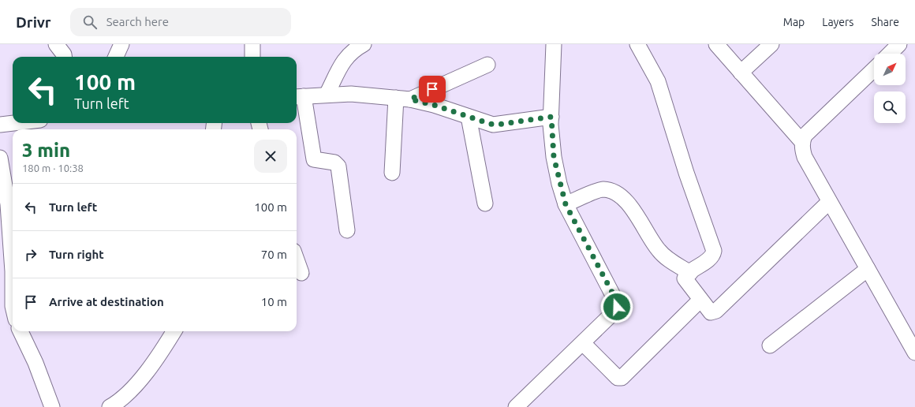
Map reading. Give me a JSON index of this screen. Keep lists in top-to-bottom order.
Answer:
{
  "north": "top right",
  "page": {
    "header": "Drivr",
    "search": "Search here",
    "nav": ["Map", "Layers", "Share"],
    "turn": ["100 m", "Turn left"],
    "heading": ["3 min", "180 m · 10:38"],
    "list": [
      {
        "name": "Turn left",
        "value": "100 m"
      },
      {
        "name": "Turn right",
        "value": "70 m"
      },
      {
        "name": "Arrive at destination",
        "value": "10 m"
      }
    ]
  }
}
